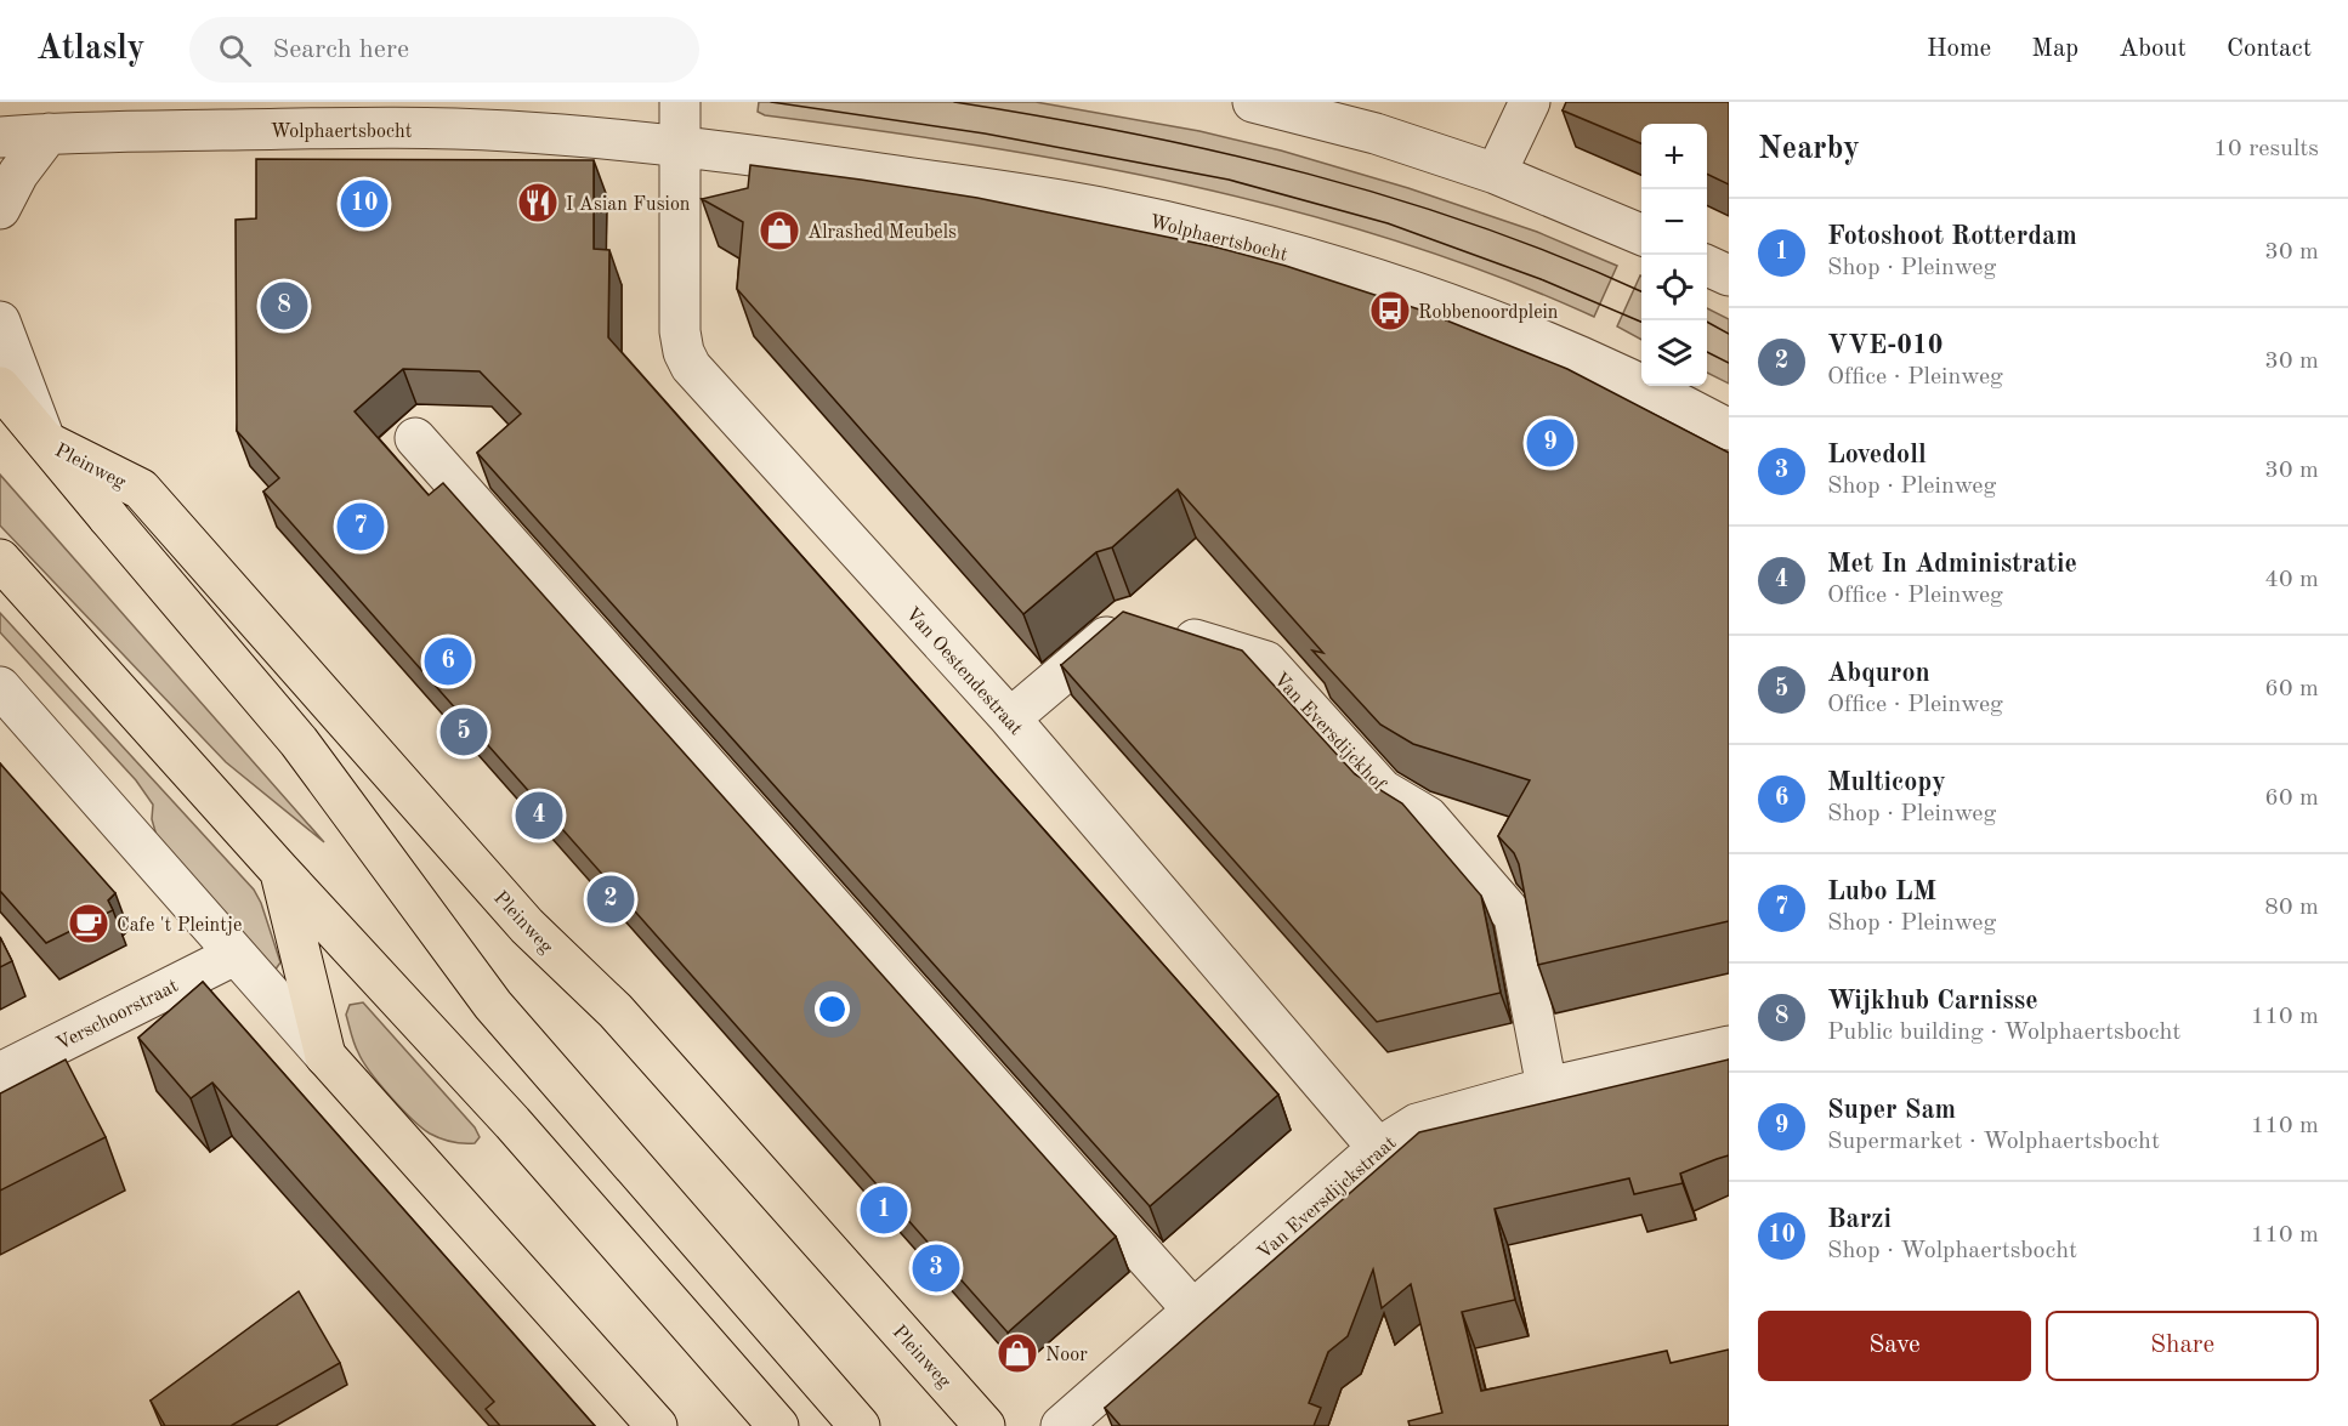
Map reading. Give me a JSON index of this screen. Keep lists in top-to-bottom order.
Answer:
{
  "streets": {
    "main road": ["Pleinweg"],
    "street": [
      "Wolphaertsbocht",
      "Van Oestendestraat",
      "Van Eversdijckhof",
      "Verschoorstraat",
      "Van Eversdijckstraat"
    ]
  },
  "crossings": [
    ["Wolphaertsbocht", "Van Oestendestraat"],
    ["Van Oestendestraat", "Van Eversdijckhof"],
    ["Van Oestendestraat", "Van Eversdijckstraat"],
    ["Van Eversdijckhof", "Van Eversdijckstraat"]
  ],
  "places": {
    "restaurant": ["I Asian Fusion"],
    "shop": ["Alrashed Meubels", "Noor"],
    "bus stop": ["Robbenoordplein"],
    "cafe": ["Cafe 't Pleintje"]
  },
  "page": {
    "header": "Atlasly",
    "search": "Search here",
    "nav": [
      "Home",
      "Map",
      "About",
      "Contact"
    ],
    "heading": ["Nearby", "10 results"],
    "map_buttons": ["+", "−"],
    "pins": [
      "10",
      "8",
      "9",
      "7",
      "6",
      "5",
      "4",
      "2",
      "1",
      "3"
    ],
    "list": [
      {
        "mark": "1",
        "name": "Fotoshoot Rotterdam",
        "note": "Shop · Pleinweg",
        "value": "30 m"
      },
      {
        "mark": "2",
        "name": "VVE-010",
        "note": "Office · Pleinweg",
        "value": "30 m"
      },
      {
        "mark": "3",
        "name": "Lovedoll",
        "note": "Shop · Pleinweg",
        "value": "30 m"
      },
      {
        "mark": "4",
        "name": "Met In Administratie",
        "note": "Office · Pleinweg",
        "value": "40 m"
      },
      {
        "mark": "5",
        "name": "Abquron",
        "note": "Office · Pleinweg",
        "value": "60 m"
      },
      {
        "mark": "6",
        "name": "Multicopy",
        "note": "Shop · Pleinweg",
        "value": "60 m"
      },
      {
        "mark": "7",
        "name": "Lubo LM",
        "note": "Shop · Pleinweg",
        "value": "80 m"
      },
      {
        "mark": "8",
        "name": "Wijkhub Carnisse",
        "note": "Public building · Wolphaertsbocht",
        "value": "110 m"
      },
      {
        "mark": "9",
        "name": "Super Sam",
        "note": "Supermarket · Wolphaertsbocht",
        "value": "110 m"
      },
      {
        "mark": "10",
        "name": "Barzi",
        "note": "Shop · Wolphaertsbocht",
        "value": "110 m"
      }
    ],
    "buttons": ["Save", "Share"]
  }
}
